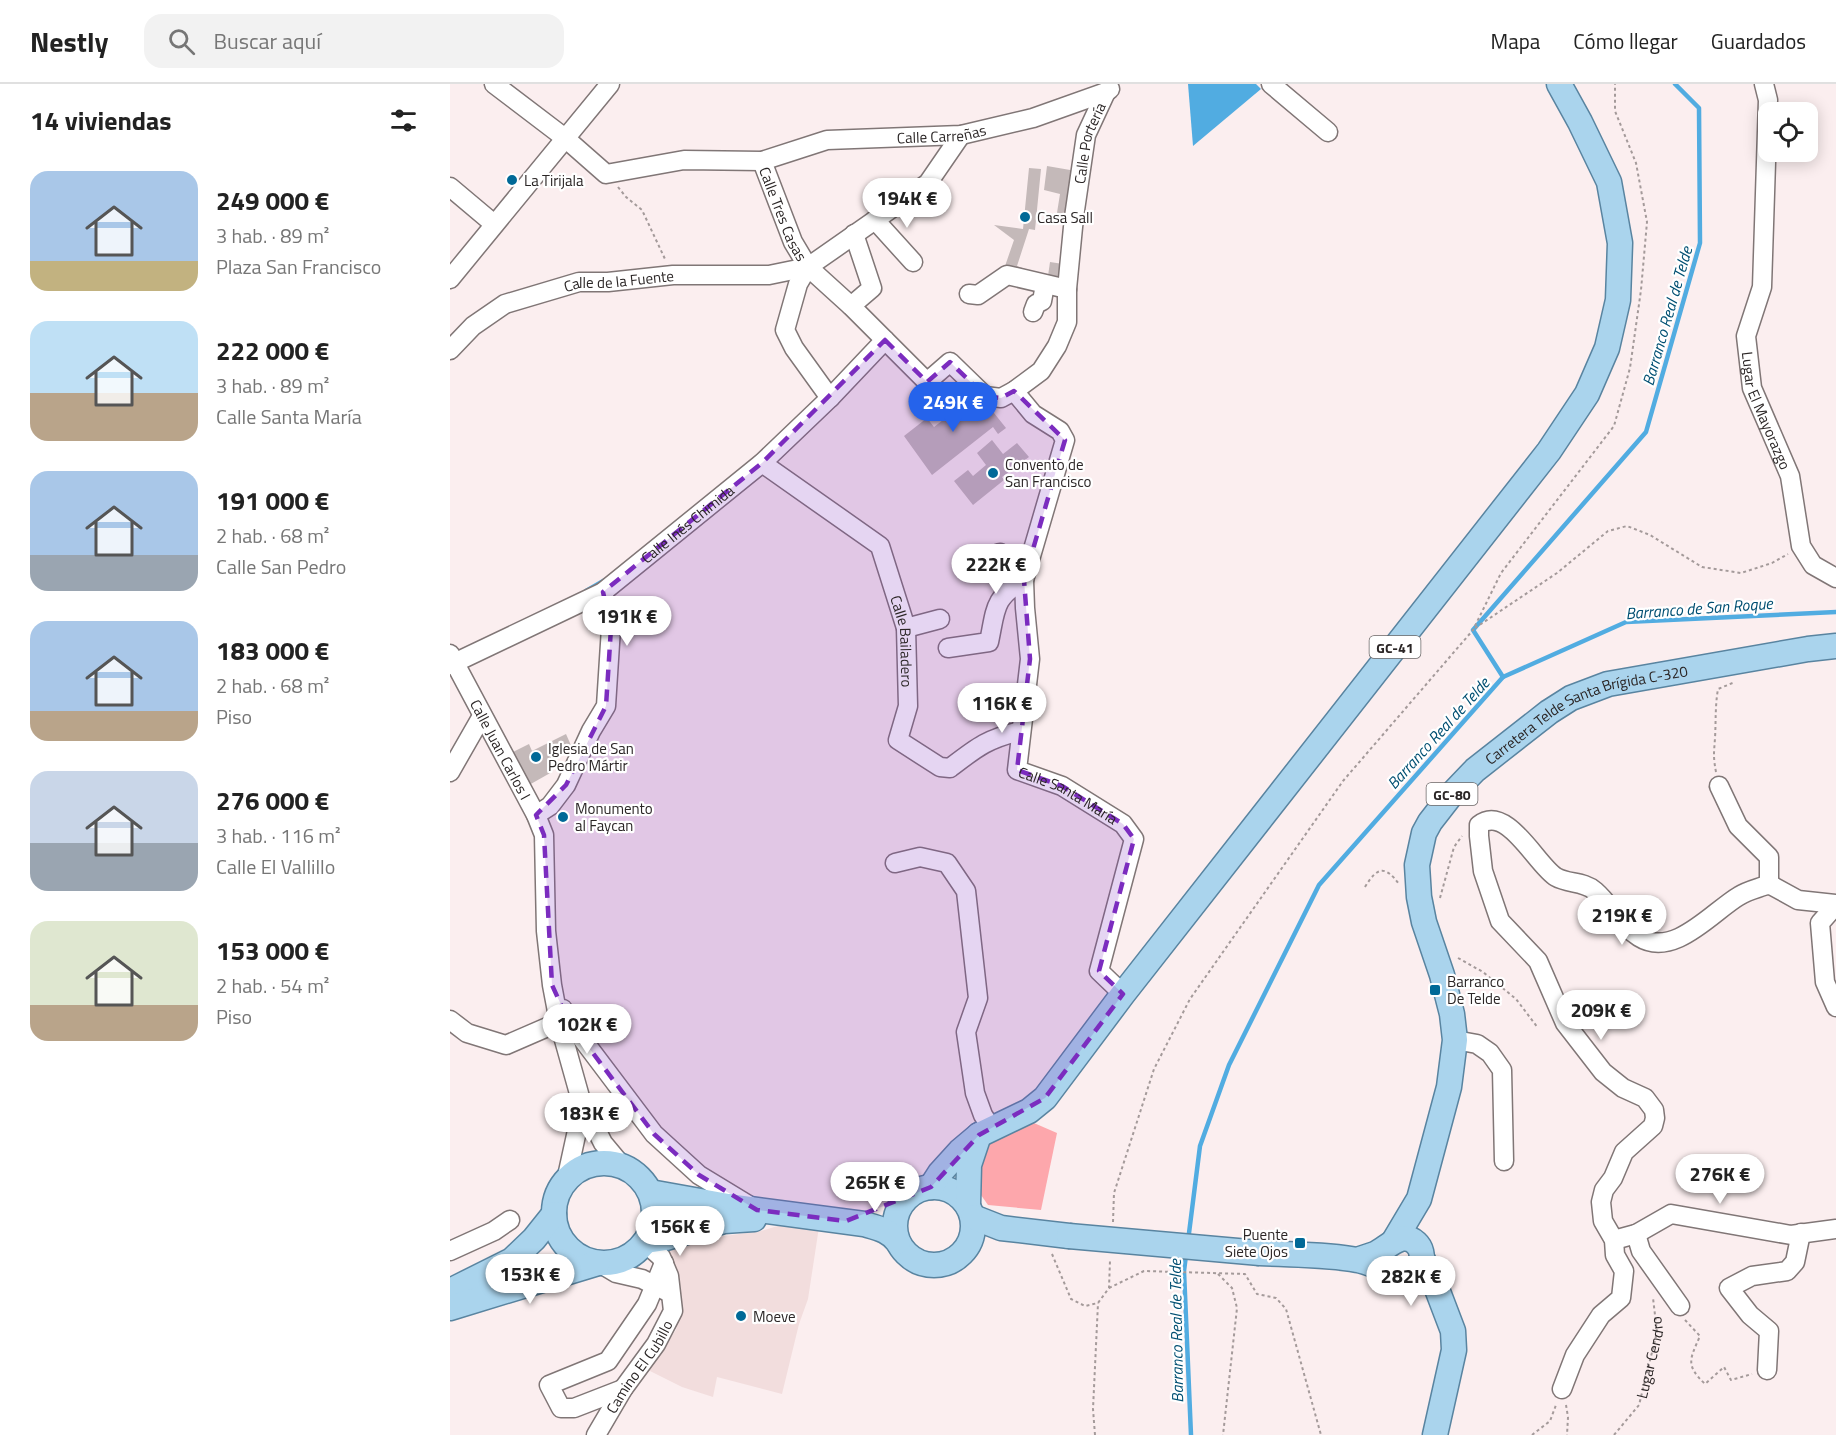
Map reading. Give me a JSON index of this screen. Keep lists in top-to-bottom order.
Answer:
{
  "streets": {
    "main road": ["GC-41", "Carretera Telde Santa Brígida C-320", "GC-80"],
    "street": [
      "Calle Carreñas",
      "Calle Portería",
      "Calle Tres Casas",
      "Calle de la Fuente",
      "Lugar El Mayorazgo",
      "Calle Inés Chimida",
      "Calle Bailadero",
      "Calle Juan Carlos I",
      "Calle Santa María",
      "Lugar Cendro",
      "Camino El Cubillo"
    ]
  },
  "crossings": [
    ["Calle Carreñas", "Calle Portería"],
    ["Calle Carreñas", "Calle Tres Casas"],
    ["Calle Portería", "Calle Tres Casas"],
    ["Calle Portería", "Calle Santa María"],
    ["Calle Tres Casas", "Calle de la Fuente"],
    ["Calle Tres Casas", "Calle Inés Chimida"],
    ["Calle Tres Casas", "Calle Santa María"],
    ["Calle Inés Chimida", "Calle Bailadero"],
    ["Calle Inés Chimida", "Calle Juan Carlos I"],
    ["Calle Bailadero", "Calle Santa María"],
    ["GC-41", "Calle Santa María"]
  ],
  "water": ["Barranco Real de Telde", "Barranco de San Roque"],
  "places": {
    "other": [
      "La Tirijala",
      "Casa Sall",
      "Convento de San Francisco",
      "Iglesia de San Pedro Mártir",
      "Monumento al Faycan",
      "Moeve"
    ],
    "transit": ["Barranco De Telde", "Puente Siete Ojos"]
  },
  "page": {
    "header": "Nestly",
    "search": "Buscar aquí",
    "nav": ["Mapa", "Cómo llegar", "Guardados"],
    "heading": "14 viviendas",
    "list": [
      {
        "name": "249 000 €",
        "note": "3 hab. · 89 m² · Plaza San Francisco"
      },
      {
        "name": "222 000 €",
        "note": "3 hab. · 89 m² · Calle Santa María"
      },
      {
        "name": "191 000 €",
        "note": "2 hab. · 68 m² · Calle San Pedro"
      },
      {
        "name": "183 000 €",
        "note": "2 hab. · 68 m² · Piso"
      },
      {
        "name": "276 000 €",
        "note": "3 hab. · 116 m² · Calle El Vallillo"
      },
      {
        "name": "153 000 €",
        "note": "2 hab. · 54 m² · Piso"
      }
    ],
    "price": [
      "194K €",
      "249K €",
      "222K €",
      "191K €",
      "116K €",
      "219K €",
      "209K €",
      "102K €",
      "183K €",
      "276K €",
      "265K €",
      "156K €",
      "153K €",
      "282K €"
    ]
  }
}
